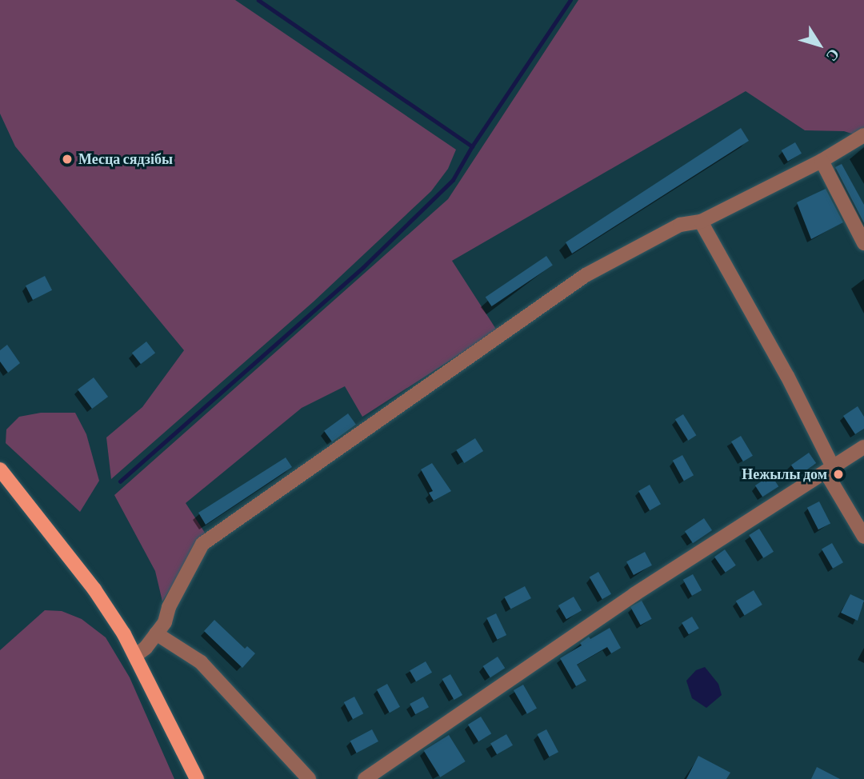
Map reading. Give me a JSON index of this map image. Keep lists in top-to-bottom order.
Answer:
{
  "places": ["Месца сядзібы", "Нежылы дом"],
  "north": "bottom right"
}
